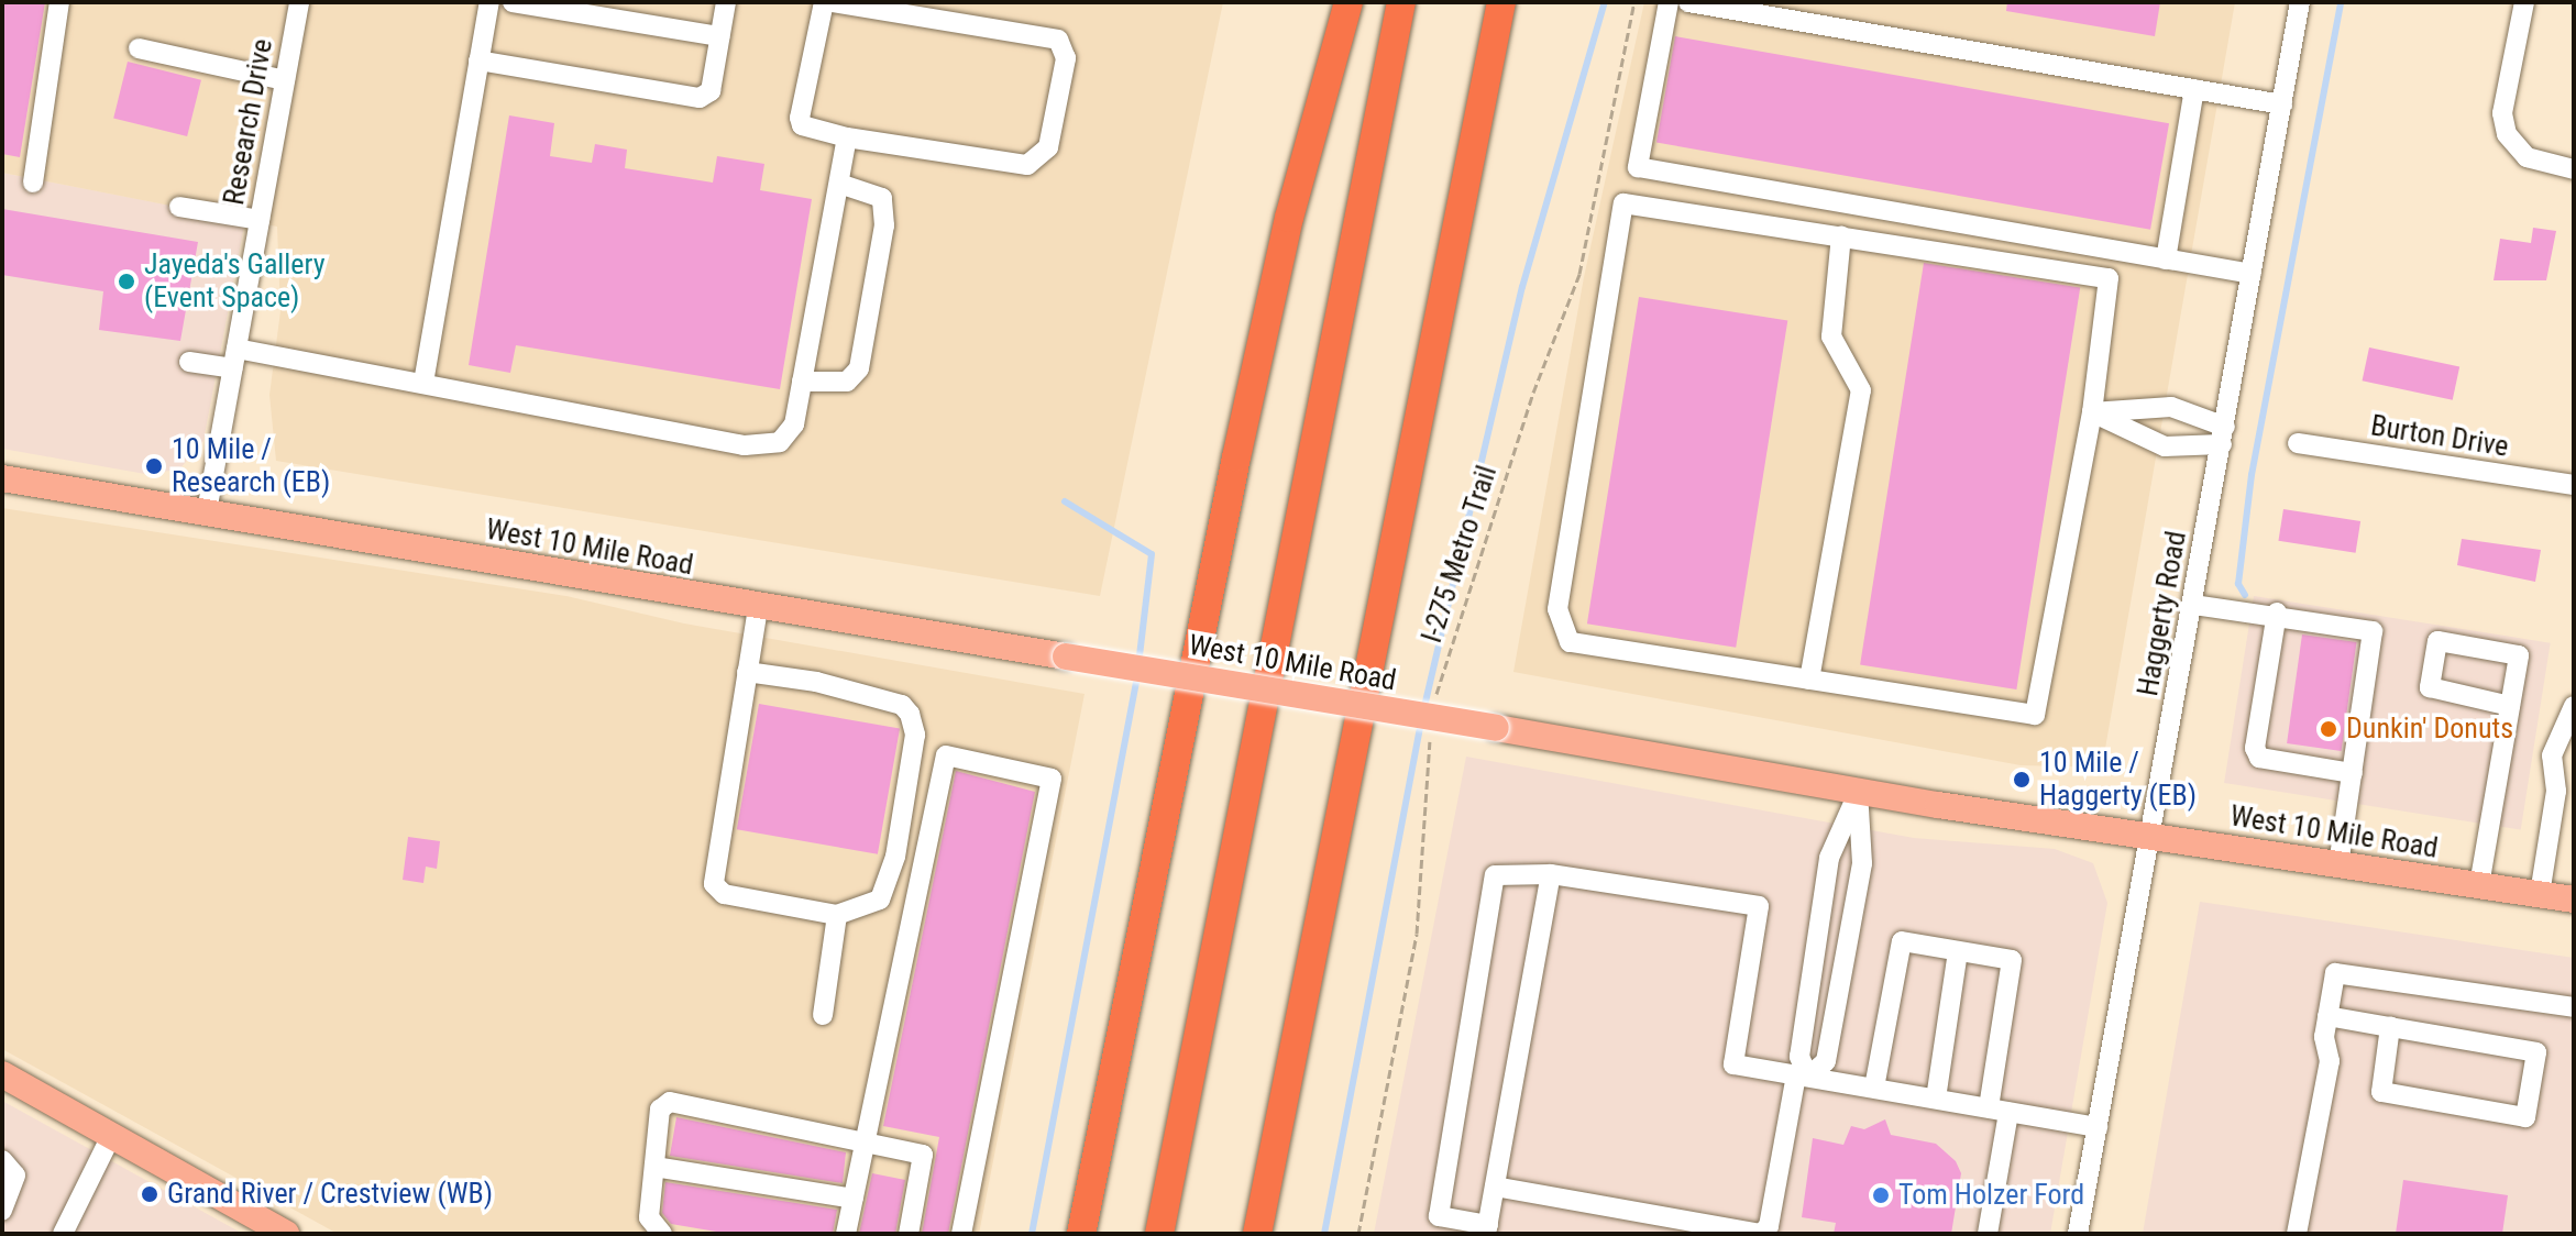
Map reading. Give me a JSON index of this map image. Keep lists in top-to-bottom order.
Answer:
{
  "streets": {
    "main road": ["West 10 Mile Road"],
    "street": ["Research Drive", "Burton Drive", "Haggerty Road"],
    "path": ["I-275 Metro Trail"]
  },
  "crossings": [
    ["Research Drive", "West 10 Mile Road"],
    ["West 10 Mile Road", "Haggerty Road"]
  ],
  "places": [
    "Jayeda's Gallery (Event Space)",
    "10 Mile / Research (EB)",
    "Dunkin' Donuts",
    "10 Mile / Haggerty (EB)",
    "Grand River / Crestview (WB)",
    "Tom Holzer Ford"
  ]
}
